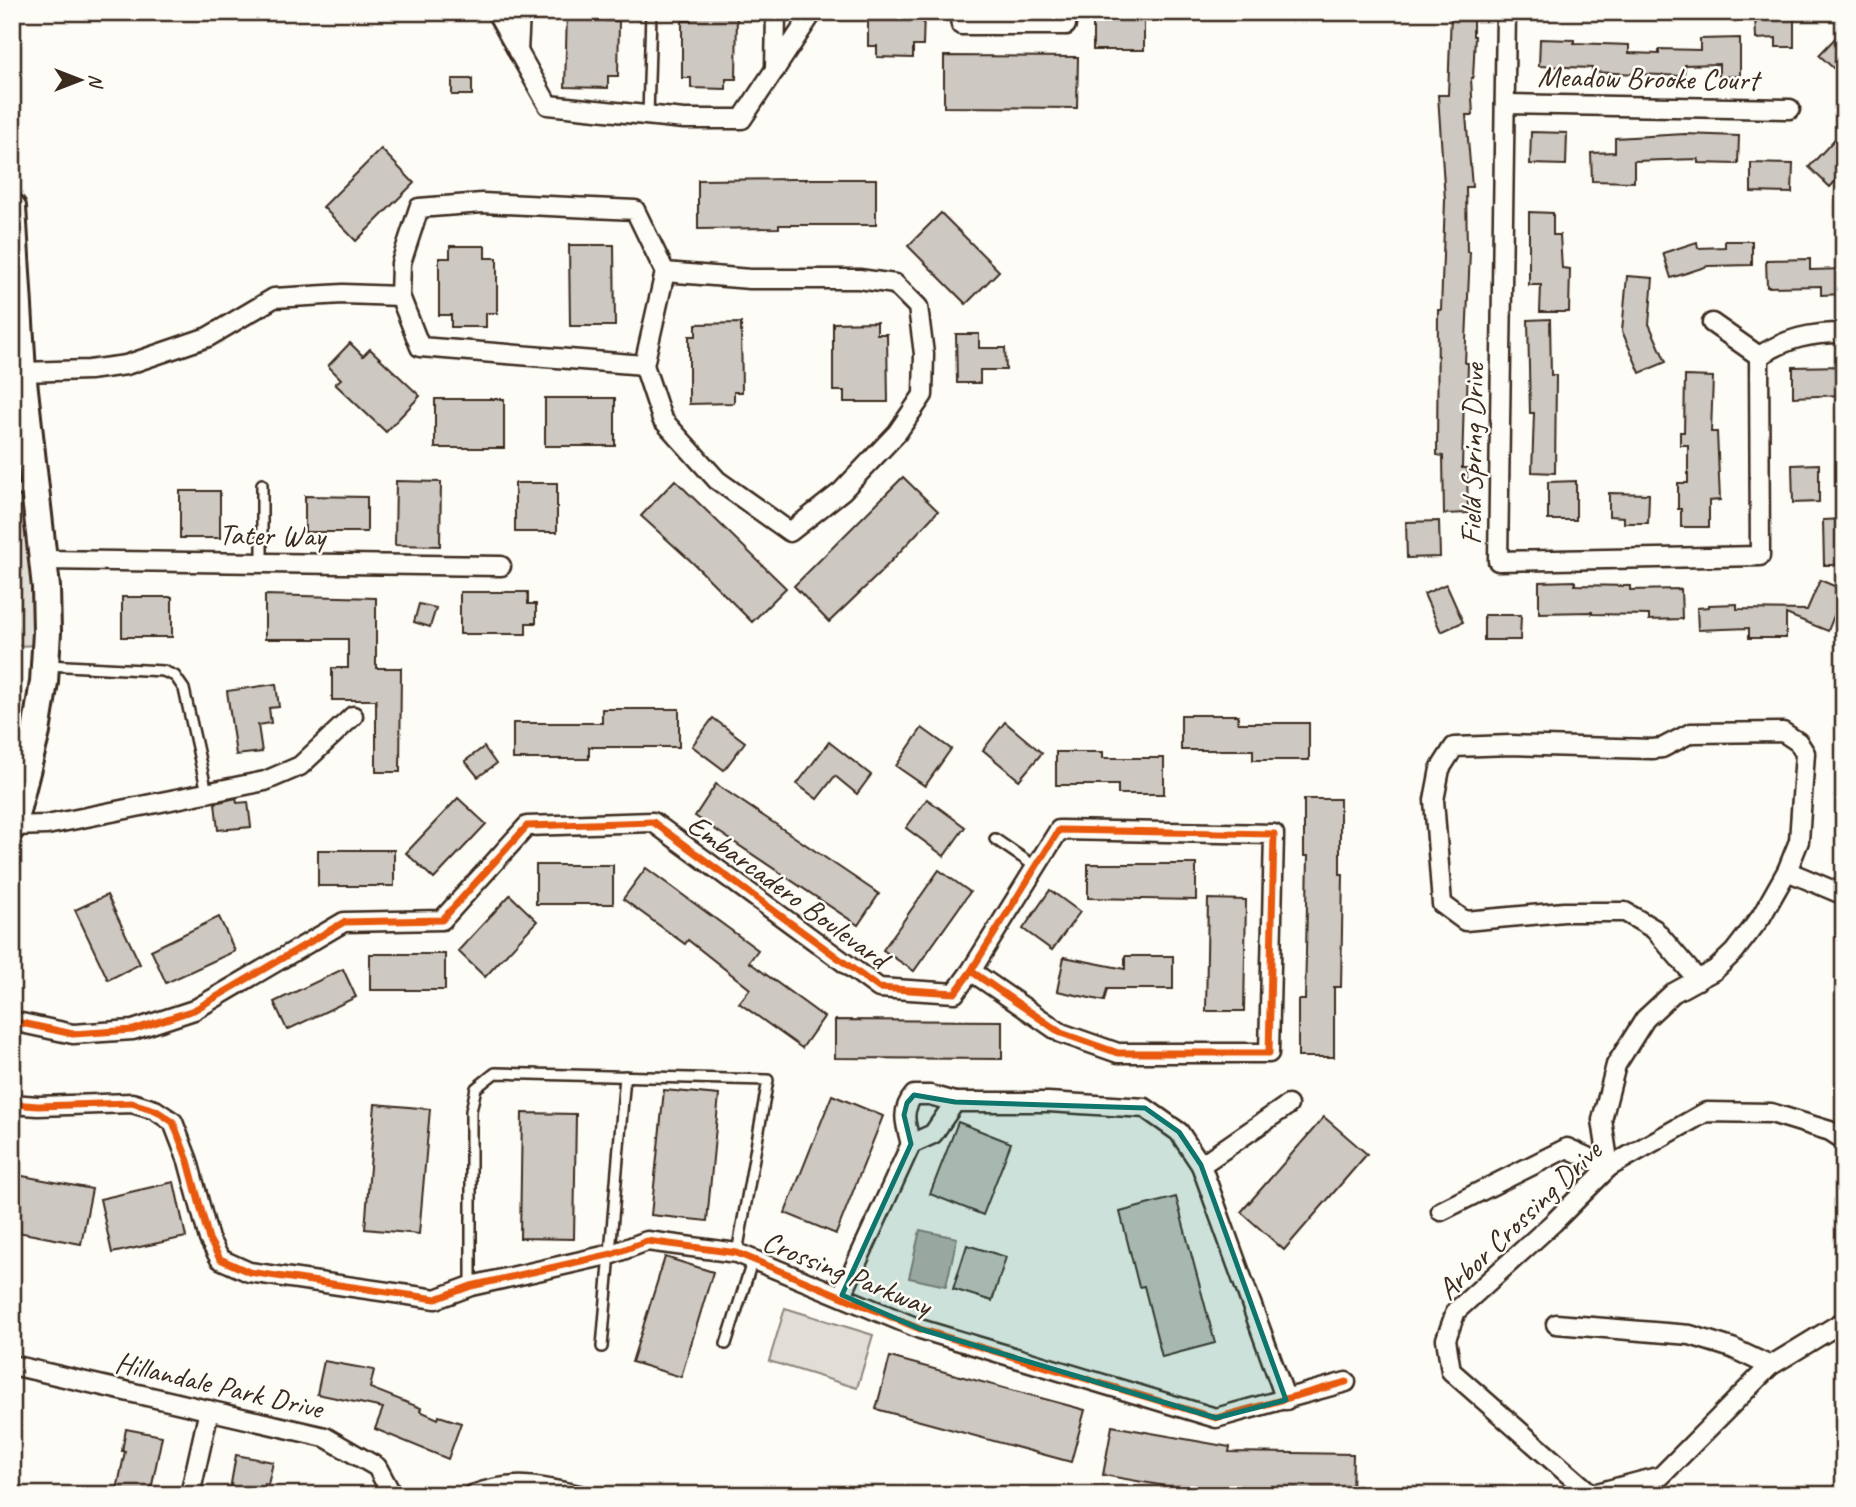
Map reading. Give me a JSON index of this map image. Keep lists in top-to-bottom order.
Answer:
{
  "streets": {
    "street": [
      "Meadow Brooke Court",
      "Field Spring Drive",
      "Tater Way",
      "Embarcadero Boulevard",
      "Arbor Crossing Drive",
      "Crossing Parkway",
      "Hillandale Park Drive"
    ]
  },
  "crossings": [
    ["Meadow Brooke Court", "Field Spring Drive"]
  ],
  "north": "right"
}
